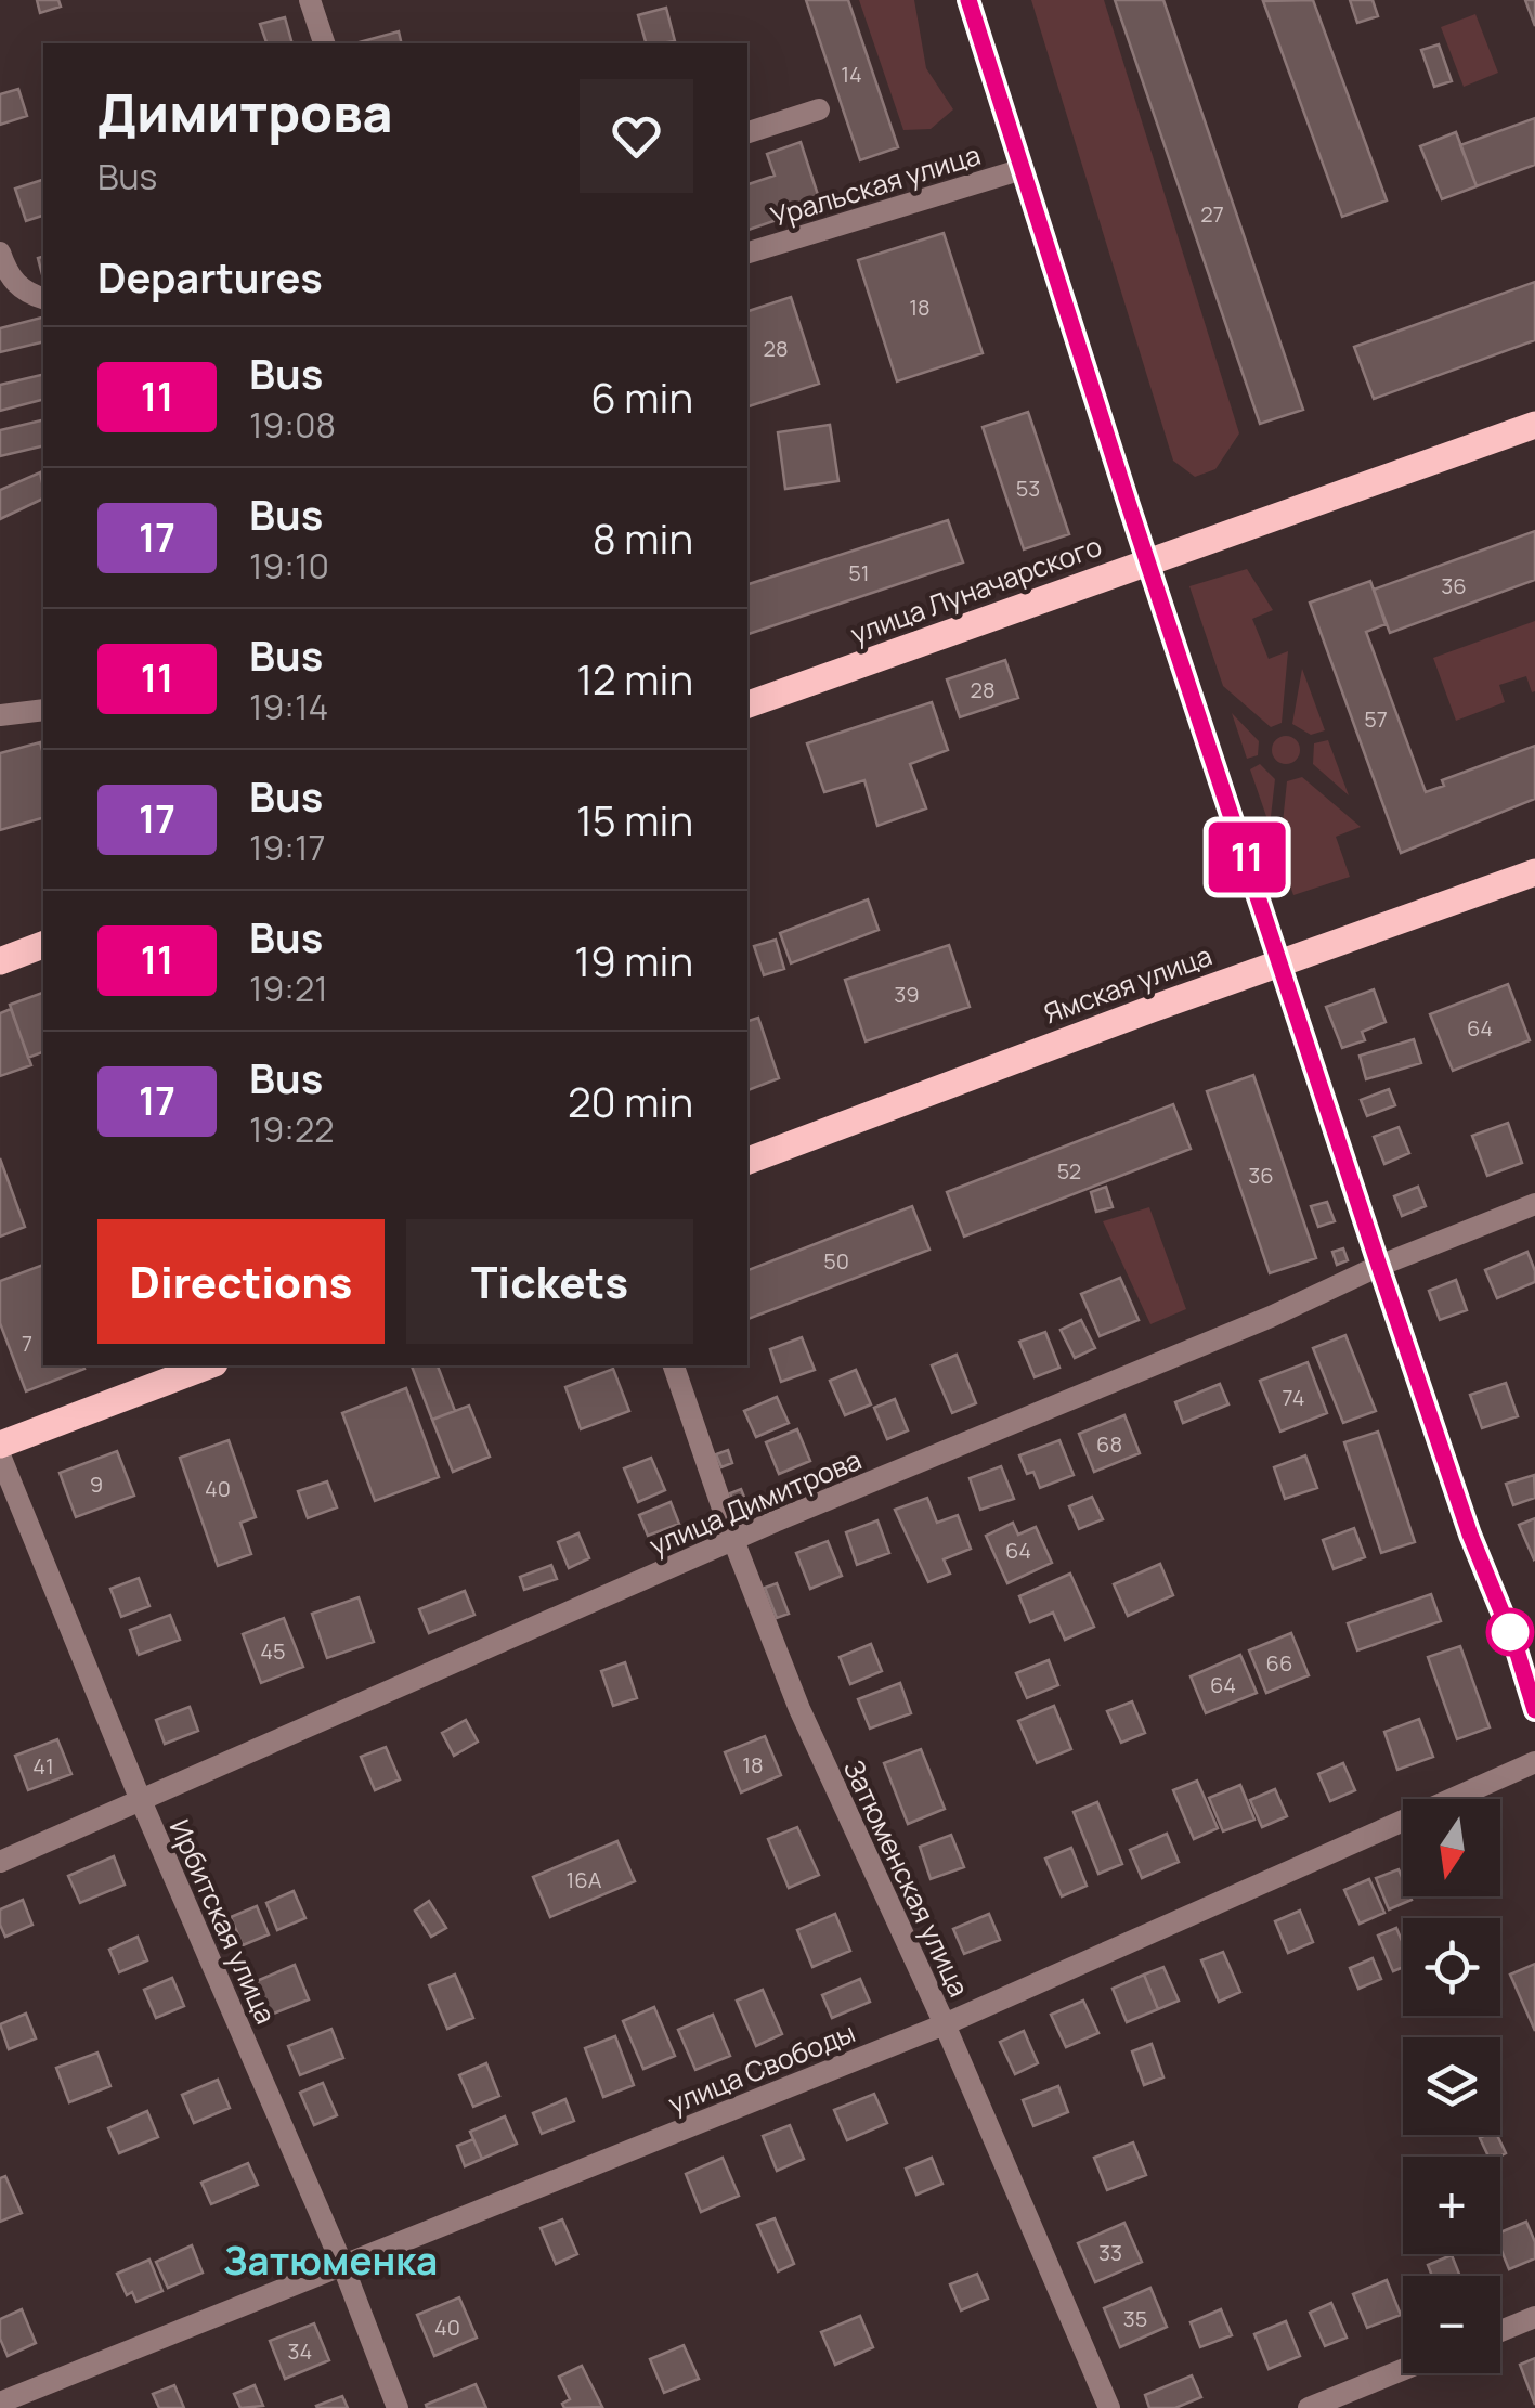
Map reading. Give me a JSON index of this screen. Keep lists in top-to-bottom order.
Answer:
{
  "streets": {
    "main road": ["улица Луначарского", "Ямская улица"],
    "street": [
      "Уральская улица",
      "улица Димитрова",
      "Затюменская улица",
      "Ирбитская улица",
      "улица Свободы"
    ]
  },
  "crossings": [
    ["улица Димитрова", "Затюменская улица"],
    ["улица Димитрова", "Ирбитская улица"],
    ["Затюменская улица", "улица Свободы"],
    ["Ирбитская улица", "улица Свободы"]
  ],
  "districts": ["Затюменка"],
  "lines": ["bus line 11"],
  "house_numbers": [
    "14",
    "27",
    "18",
    "28",
    "53",
    "51",
    "36",
    "28",
    "57",
    "39",
    "64",
    "52",
    "36",
    "50",
    "7",
    "74",
    "68",
    "9",
    "40",
    "64",
    "45",
    "66",
    "64",
    "18",
    "41",
    "16А",
    "33",
    "35",
    "40",
    "34"
  ],
  "north": "bottom",
  "page": {
    "on_map": "11",
    "heading": [
      ["Димитрова", "Bus"],
      "Departures"
    ],
    "list": [
      {
        "mark": "11",
        "name": "Bus",
        "note": "19:08",
        "value": "6 min"
      },
      {
        "mark": "17",
        "name": "Bus",
        "note": "19:10",
        "value": "8 min"
      },
      {
        "mark": "11",
        "name": "Bus",
        "note": "19:14",
        "value": "12 min"
      },
      {
        "mark": "17",
        "name": "Bus",
        "note": "19:17",
        "value": "15 min"
      },
      {
        "mark": "11",
        "name": "Bus",
        "note": "19:21",
        "value": "19 min"
      },
      {
        "mark": "17",
        "name": "Bus",
        "note": "19:22",
        "value": "20 min"
      }
    ],
    "buttons": ["Directions", "Tickets"],
    "map_buttons": ["+", "−"]
  }
}
